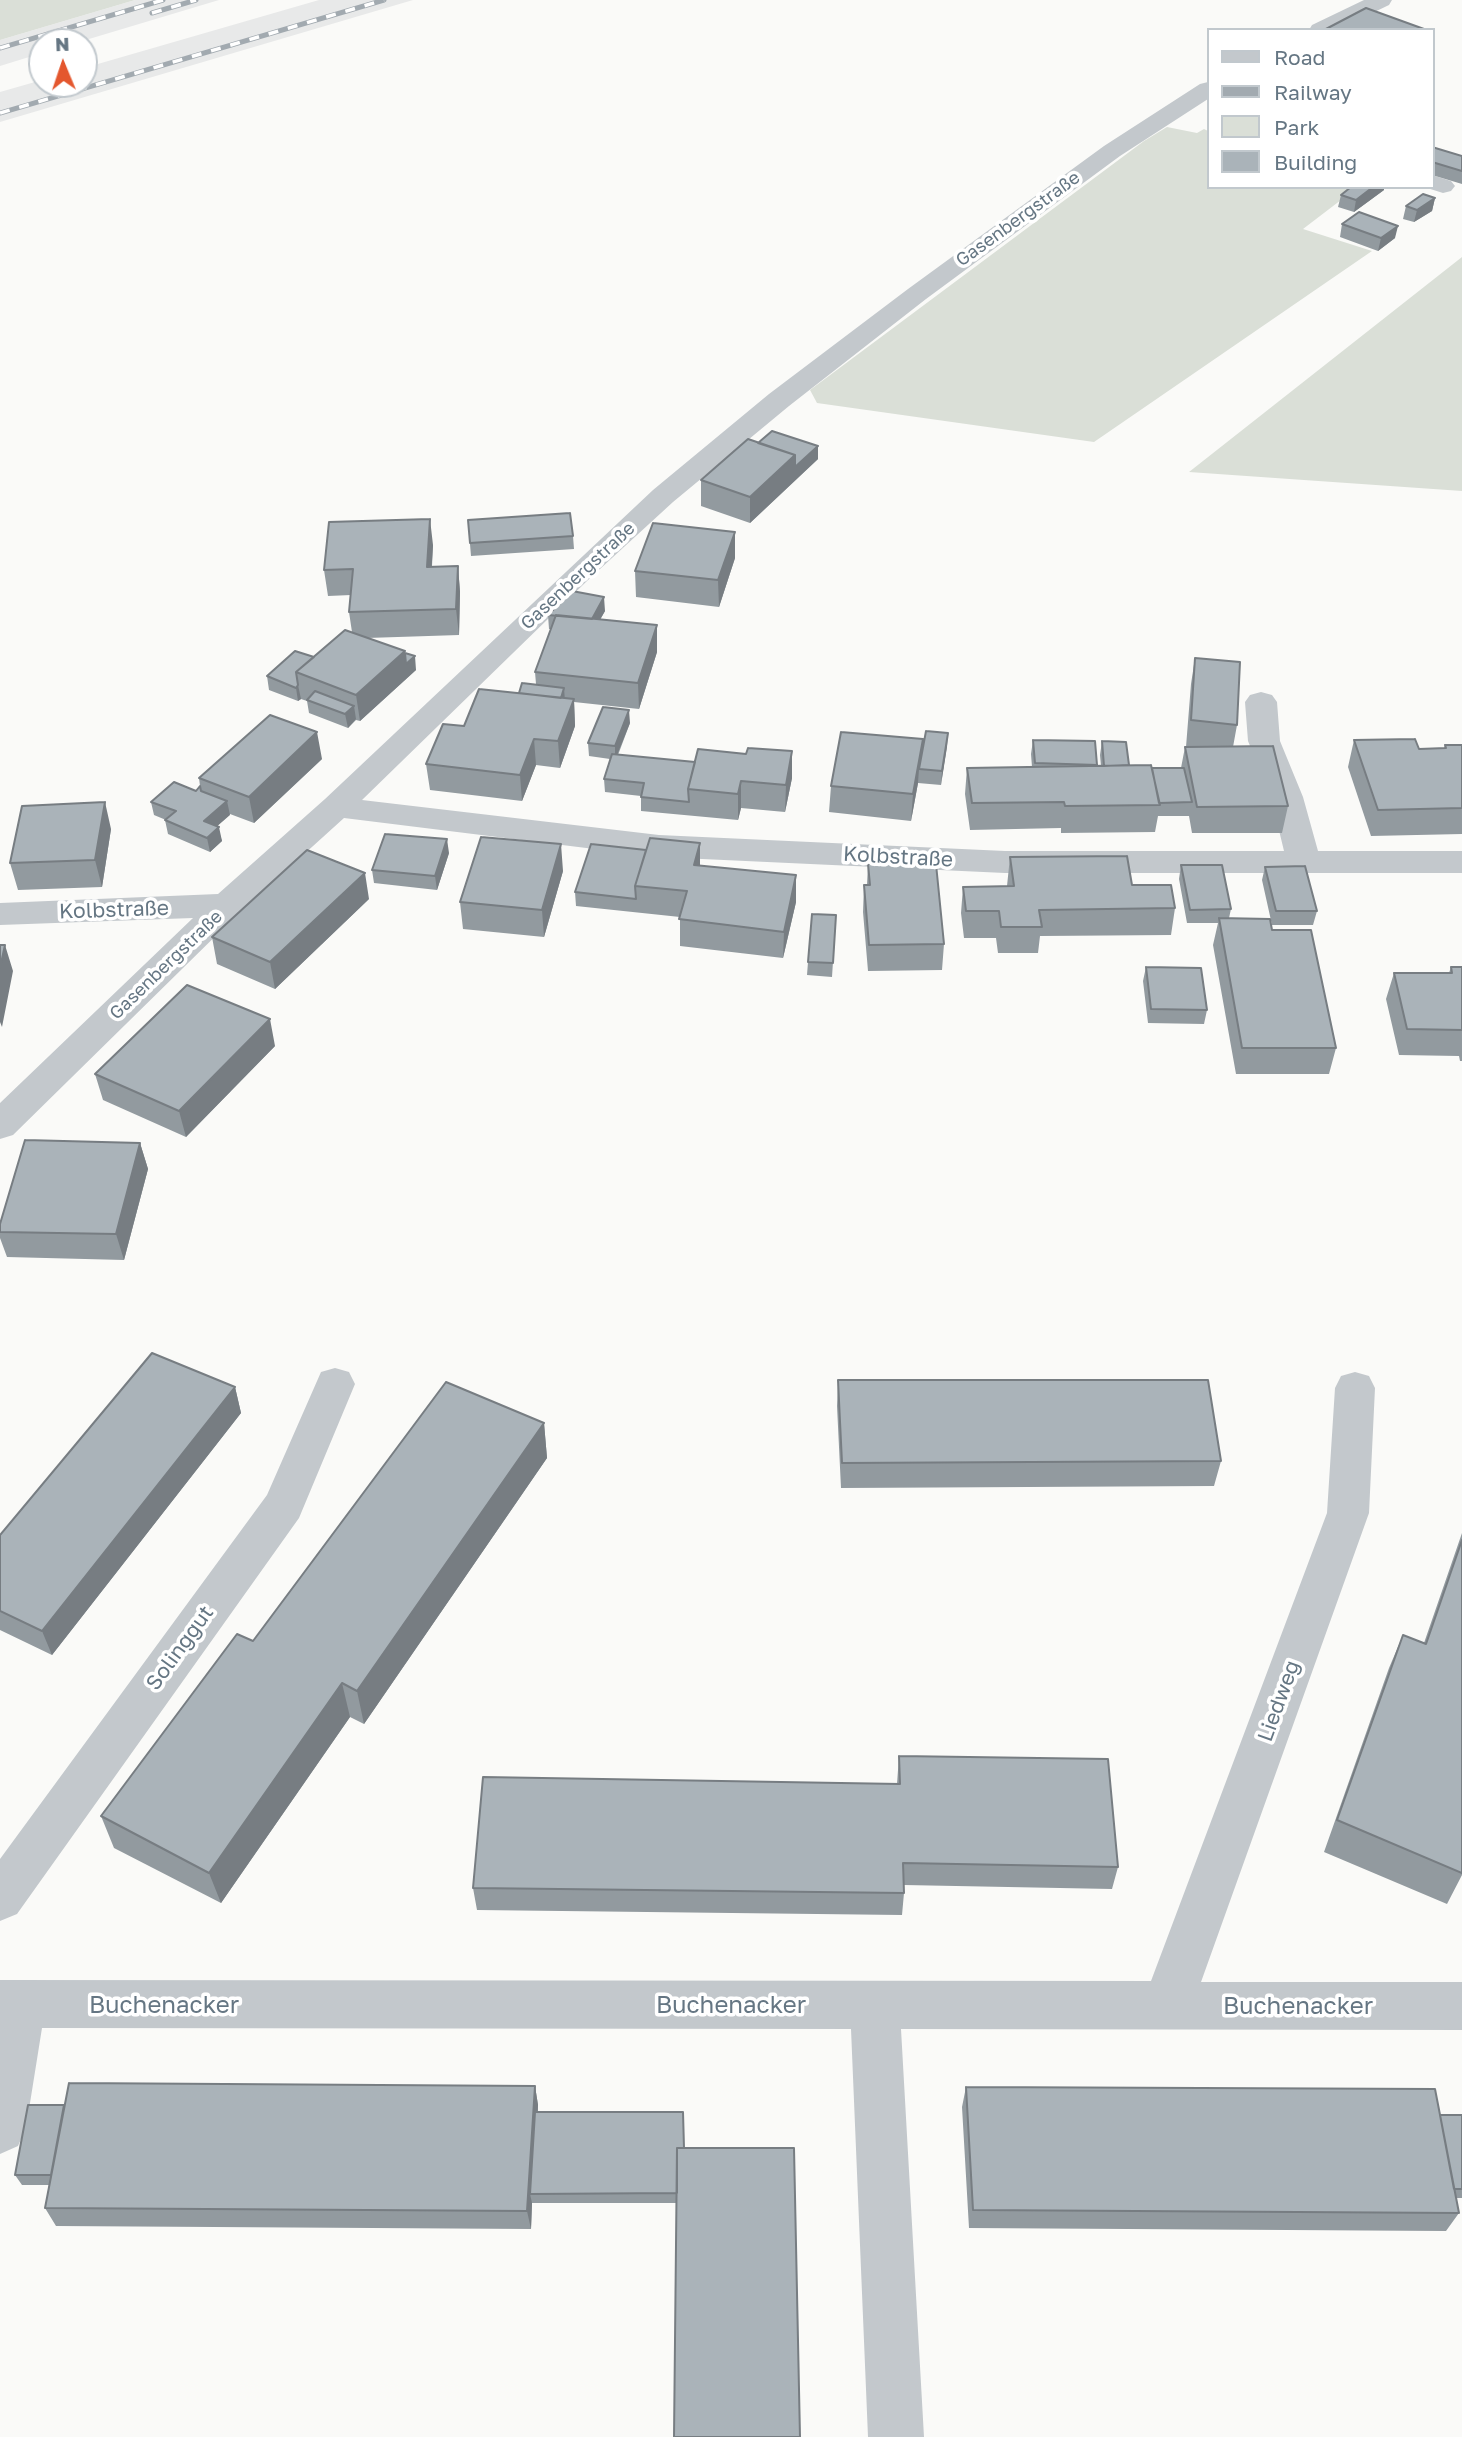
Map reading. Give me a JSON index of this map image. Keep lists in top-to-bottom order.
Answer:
{
  "streets": {
    "street": [
      "Gasenbergstraße",
      "Kolbstraße",
      "Solinggut",
      "Liedweg",
      "Buchenacker"
    ]
  },
  "crossings": [
    ["Gasenbergstraße", "Kolbstraße"],
    ["Liedweg", "Buchenacker"]
  ],
  "legend": [
    "Road",
    "Railway",
    "Park",
    "Building"
  ],
  "north": "top"
}
